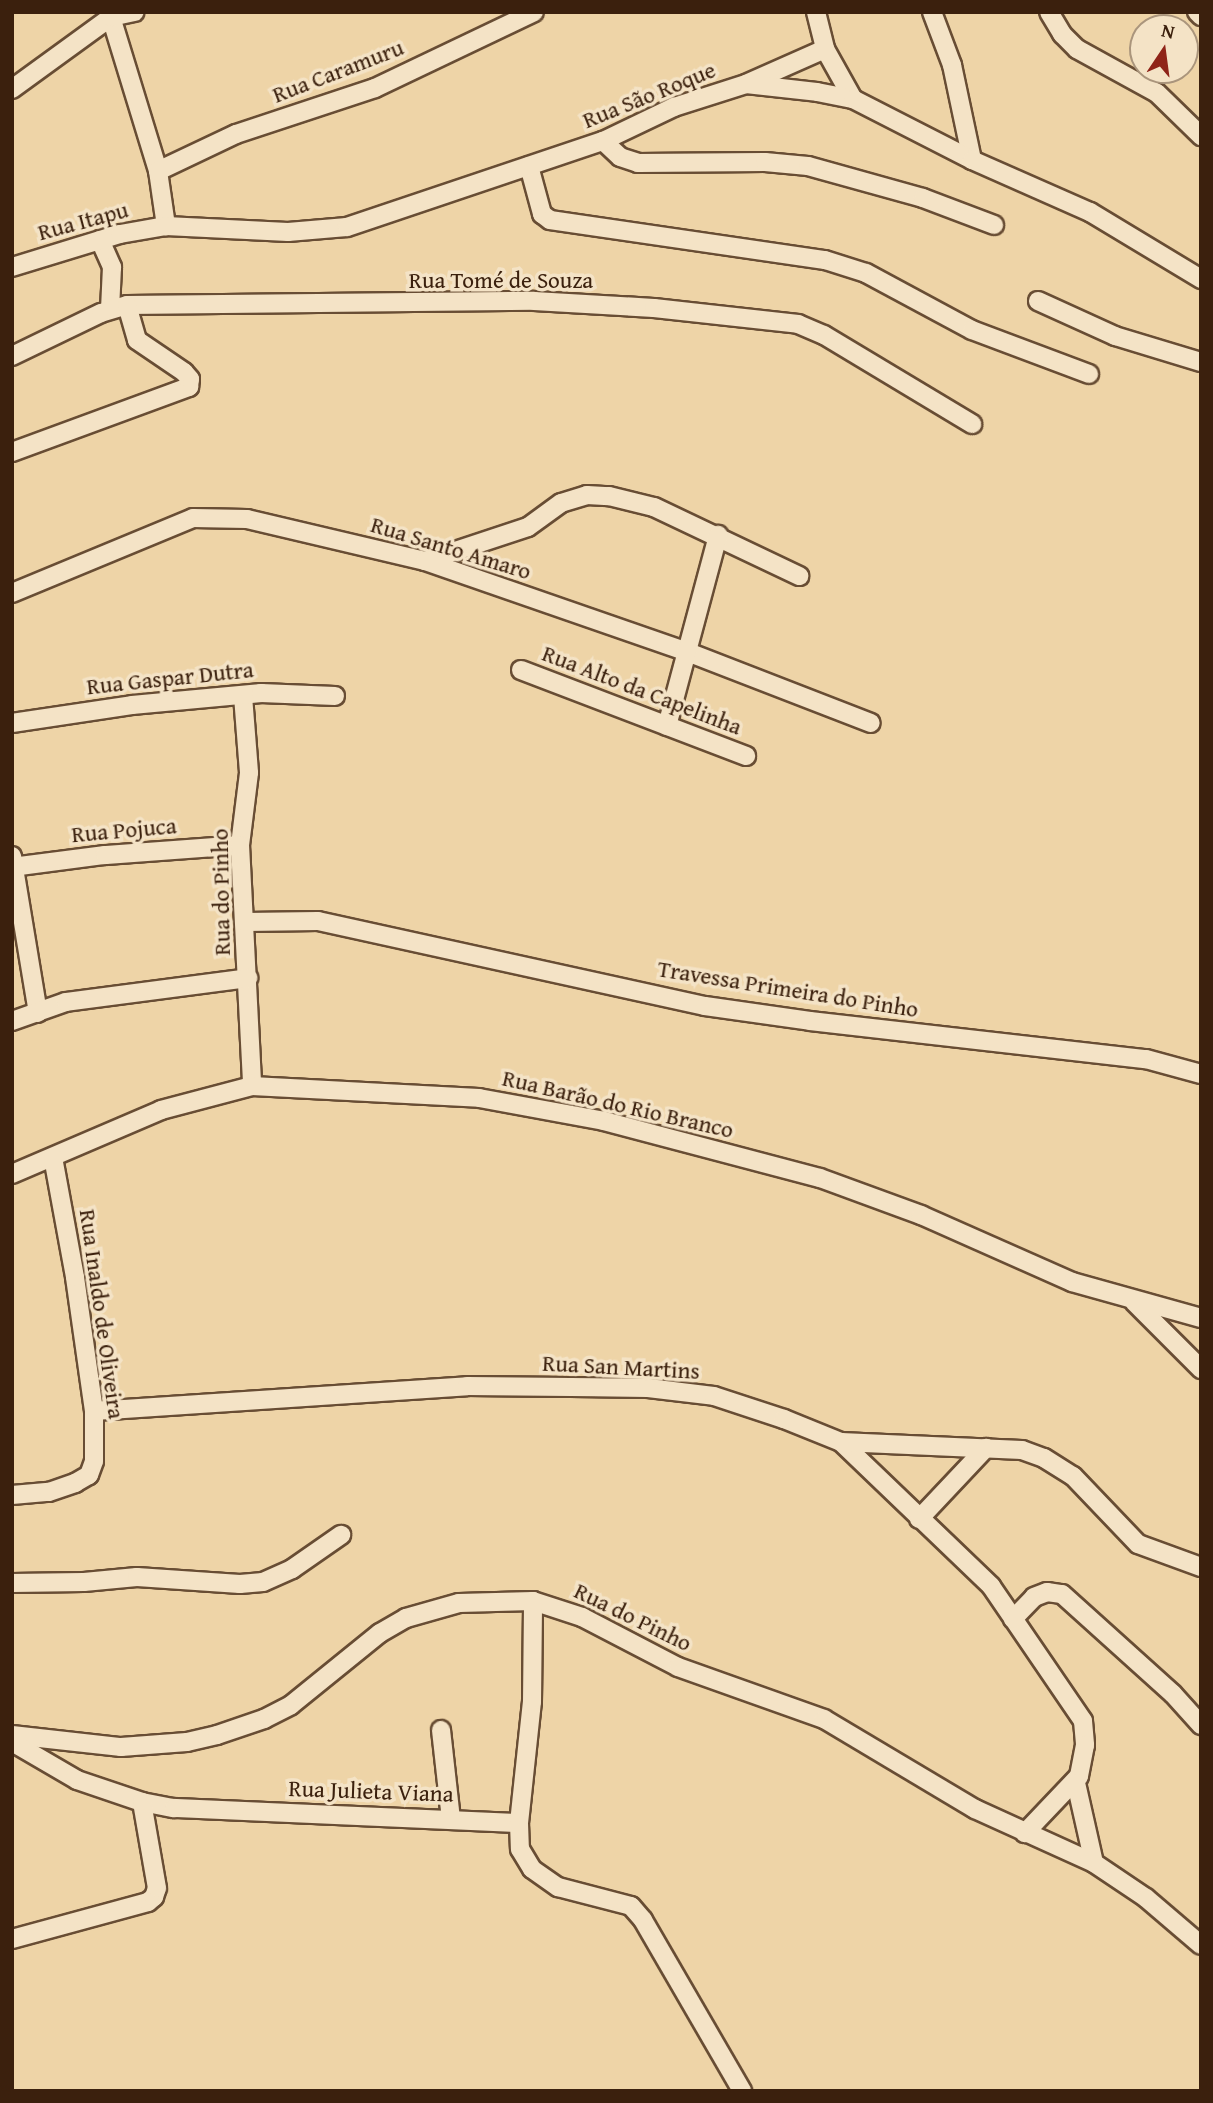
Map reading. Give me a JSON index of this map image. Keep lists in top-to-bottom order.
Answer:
{
  "streets": {
    "street": [
      "Rua Caramuru",
      "Rua São Roque",
      "Rua Itapu",
      "Rua Tomé de Souza",
      "Rua Santo Amaro",
      "Rua Gaspar Dutra",
      "Rua Alto da Capelinha",
      "Rua Pojuca",
      "Rua do Pinho",
      "Travessa Primeira do Pinho",
      "Rua Barão do Rio Branco",
      "Rua Inaldo de Oliveira",
      "Rua San Martins",
      "Rua Julieta Viana"
    ]
  },
  "crossings": [
    ["Rua São Roque", "Rua Itapu"],
    ["Rua Gaspar Dutra", "Rua do Pinho"],
    ["Rua Pojuca", "Rua do Pinho"],
    ["Rua do Pinho", "Travessa Primeira do Pinho"],
    ["Rua do Pinho", "Rua Barão do Rio Branco"],
    ["Rua Barão do Rio Branco", "Rua Inaldo de Oliveira"],
    ["Rua Inaldo de Oliveira", "Rua San Martins"]
  ],
  "north": "top"
}
